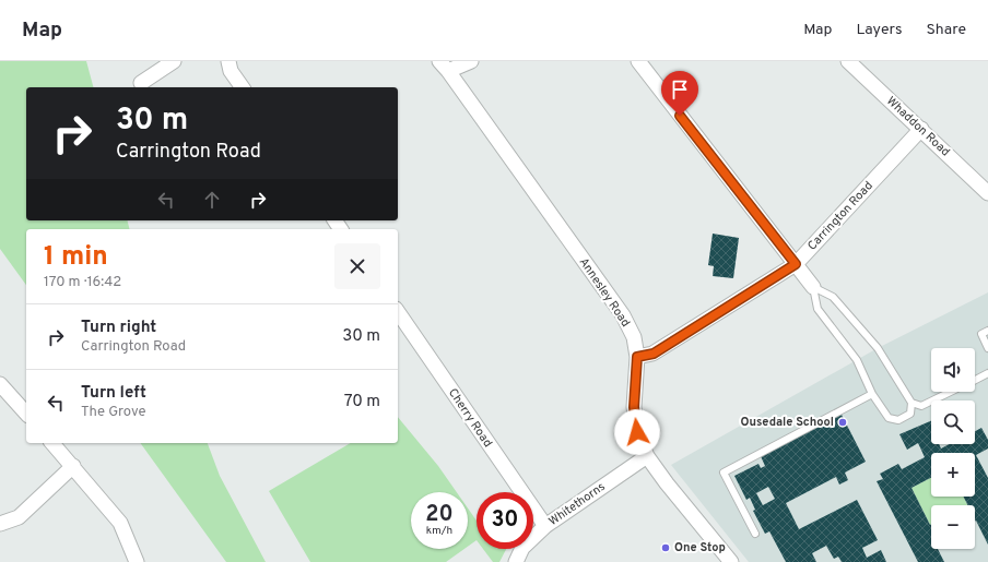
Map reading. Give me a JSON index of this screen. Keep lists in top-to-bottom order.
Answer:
{
  "streets": {
    "street": [
      "Whaddon Road",
      "Carrington Road",
      "Annesley Road",
      "Cherry Road",
      "Whitethorns"
    ]
  },
  "crossings": [
    ["Whaddon Road", "Carrington Road"],
    ["Carrington Road", "Annesley Road"],
    ["Annesley Road", "Whitethorns"],
    ["Cherry Road", "Whitethorns"]
  ],
  "places": ["Ousedale School", "One Stop"],
  "page": {
    "header": "Map",
    "nav": ["Map", "Layers", "Share"],
    "turn": ["30 m", "Carrington Road"],
    "heading": ["1 min", "170 m · 16:42"],
    "list": [
      {
        "name": "Turn right",
        "note": "Carrington Road",
        "value": "30 m"
      },
      {
        "name": "Turn left",
        "note": "The Grove",
        "value": "70 m"
      }
    ],
    "map_buttons": ["+", "−"],
    "speed": "20 km/h",
    "limit": "30"
  }
}
